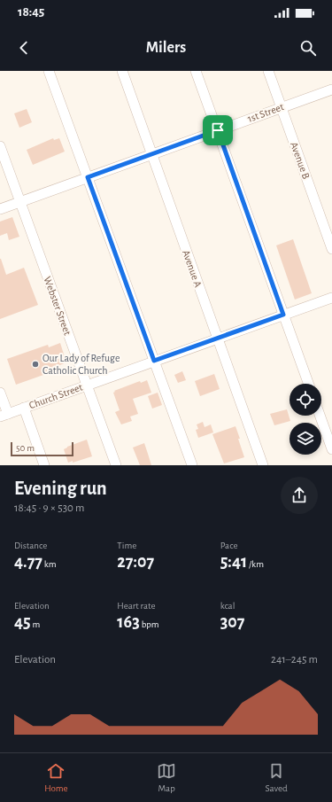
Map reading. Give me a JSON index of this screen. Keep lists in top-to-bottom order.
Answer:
{
  "streets": {
    "street": [
      "1st Street",
      "Avenue B",
      "Avenue A",
      "Webster Street",
      "Church Street"
    ]
  },
  "crossings": [
    ["1st Street", "Avenue B"],
    ["1st Street", "Avenue A"],
    ["1st Street", "Webster Street"],
    ["Avenue A", "Church Street"],
    ["Webster Street", "Church Street"]
  ],
  "places": ["Our Lady of Refuge Catholic Church"],
  "scale_bar": "50 m",
  "page": {
    "status": "18:45",
    "header": "Milers",
    "scale": "50 m",
    "heading": ["Evening run", "18:45 · 9 × 530 m"],
    "stats": [
      ["Distance", "4.77 km"],
      ["Time", "27:07"],
      ["Pace", "5:41 /km"],
      ["Elevation", "45 m"],
      ["Heart rate", "163 bpm"],
      ["kcal", "307"]
    ],
    "chart": ["Elevation", "241–245 m"],
    "tabs": ["Home", "Map", "Saved"]
  }
}
